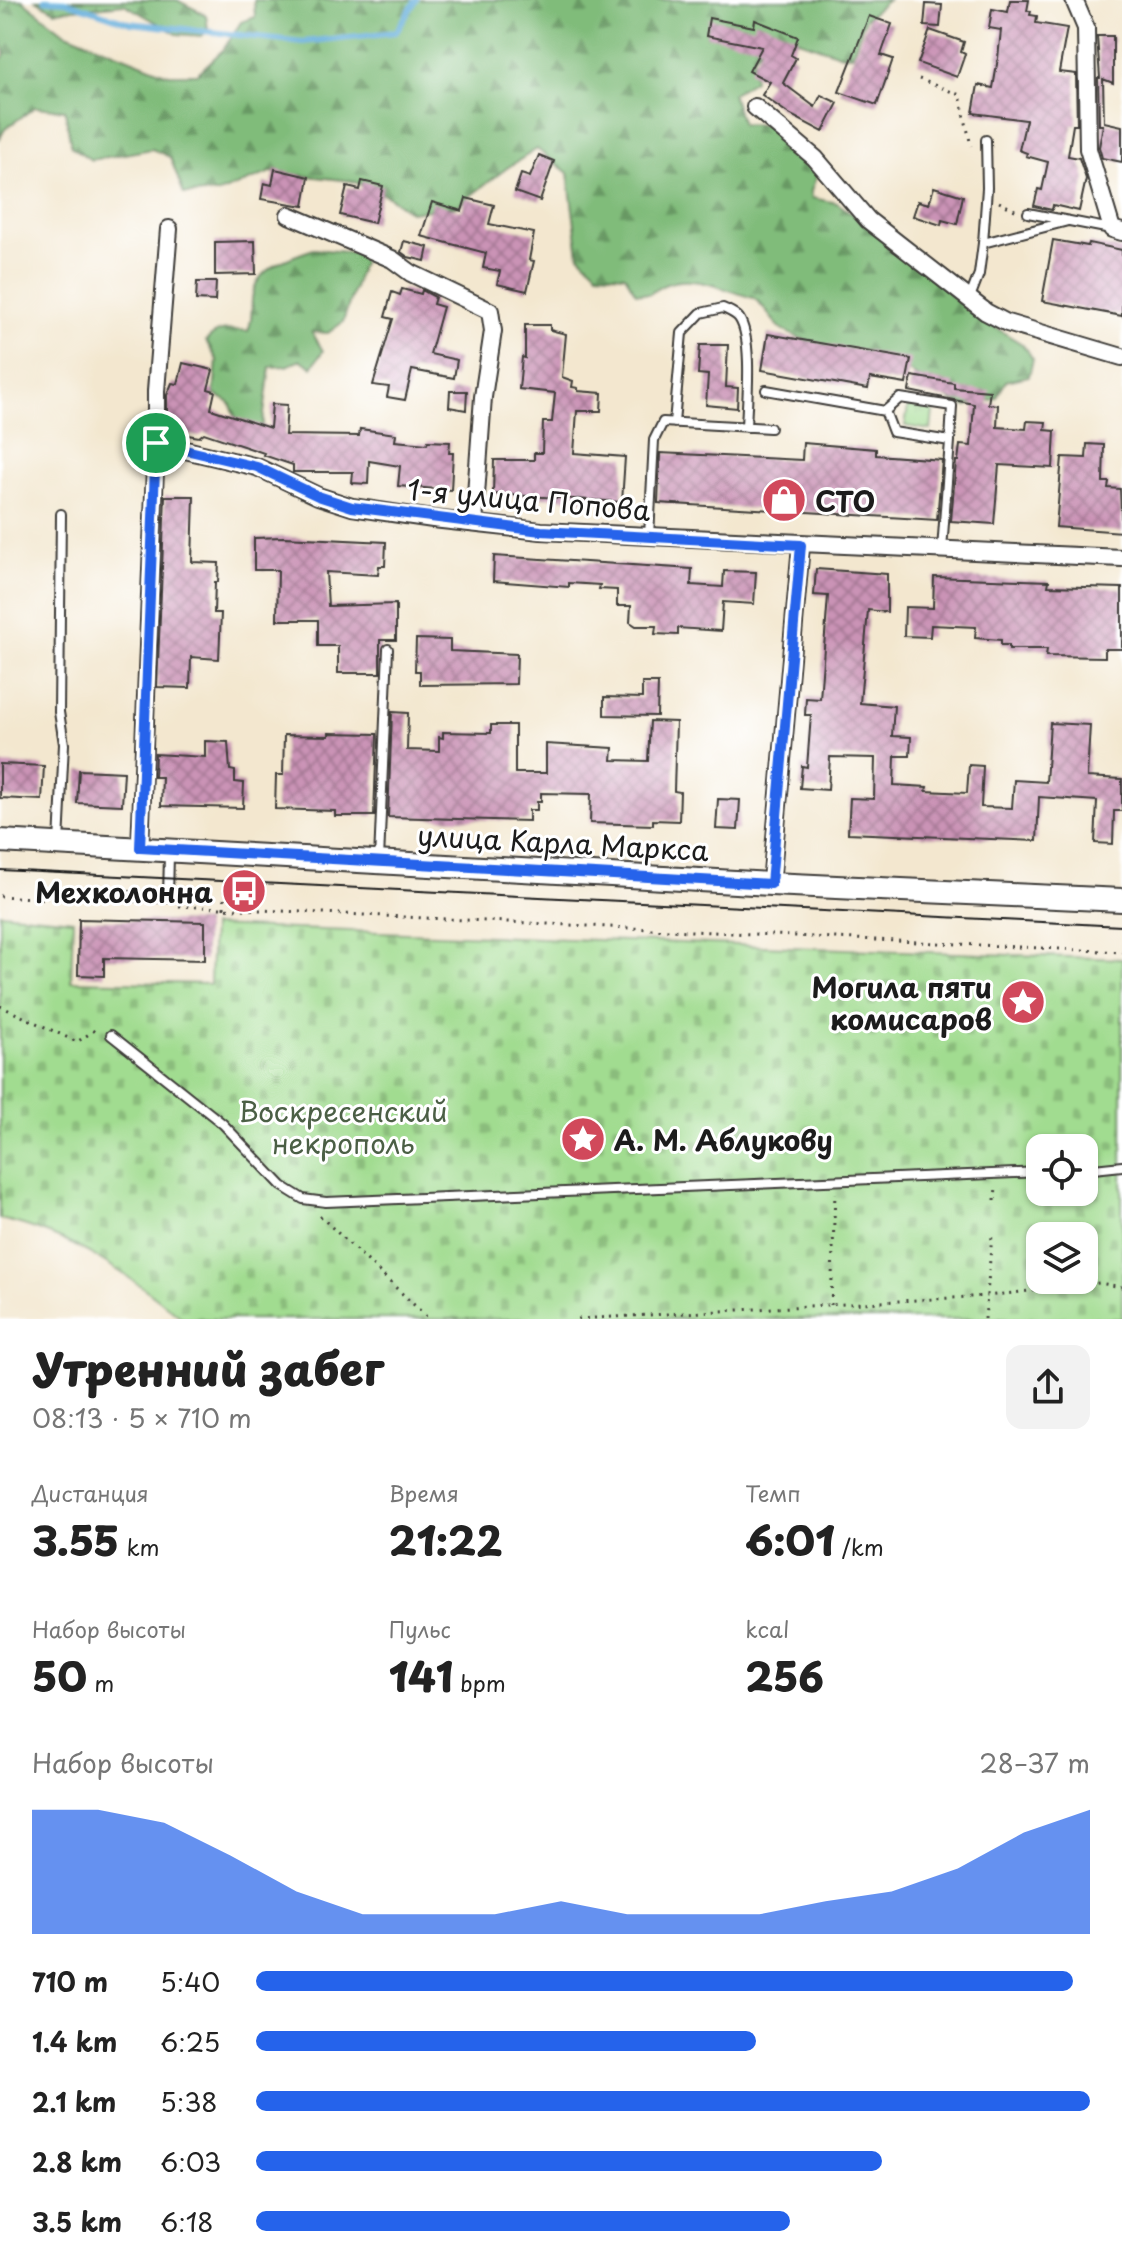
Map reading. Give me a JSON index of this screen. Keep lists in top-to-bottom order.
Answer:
{
  "streets": {
    "main road": ["улица Карла Маркса"],
    "street": ["1-я улица Попова"]
  },
  "parks": ["Воскресенский некрополь"],
  "places": {
    "shop": ["СТО"],
    "bus stop": ["Мехколонна"],
    "place": ["Могила пяти комисаров", "А. М. Аблукову"]
  },
  "page": {
    "heading": ["Утренний забег", "08:13 · 5 × 710 m"],
    "stats": [
      ["Дистанция", "3.55 km"],
      ["Время", "21:22"],
      ["Темп", "6:01 /km"],
      ["Набор высоты", "50 m"],
      ["Пульс", "141 bpm"],
      ["kcal", "256"]
    ],
    "chart": ["Набор высоты", "28–37 m"],
    "list": [
      {
        "name": "710 m",
        "note": "5:40"
      },
      {
        "name": "1.4 km",
        "note": "6:25"
      },
      {
        "name": "2.1 km",
        "note": "5:38"
      },
      {
        "name": "2.8 km",
        "note": "6:03"
      },
      {
        "name": "3.5 km",
        "note": "6:18"
      }
    ]
  }
}
